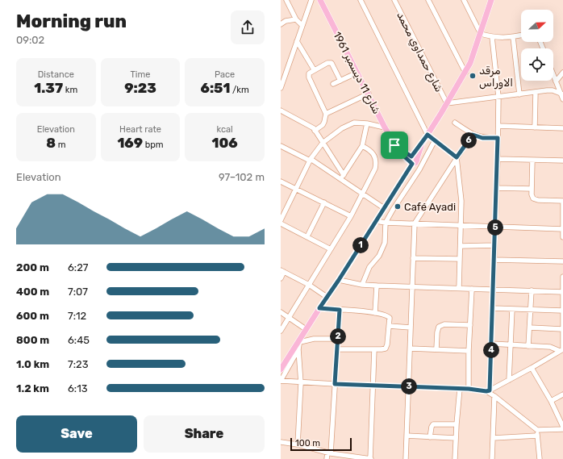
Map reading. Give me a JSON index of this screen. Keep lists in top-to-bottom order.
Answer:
{
  "streets": {
    "main road": ["شارع 11 ديسمبر 1961"],
    "street": ["شارع حمداوي محمد"]
  },
  "places": ["مرقد الاوراس", "Café Ayadi"],
  "scale_bar": "100 m",
  "north": "right",
  "page": {
    "heading": ["Morning run", "09:02"],
    "stats": [
      ["Distance", "1.37 km"],
      ["Time", "9:23"],
      ["Pace", "6:51 /km"],
      ["Elevation", "8 m"],
      ["Heart rate", "169 bpm"],
      ["kcal", "106"]
    ],
    "pins": [
      "6",
      "5",
      "1",
      "2",
      "4",
      "3"
    ],
    "chart": ["Elevation", "97–102 m"],
    "list": [
      {
        "name": "200 m",
        "note": "6:27"
      },
      {
        "name": "400 m",
        "note": "7:07"
      },
      {
        "name": "600 m",
        "note": "7:12"
      },
      {
        "name": "800 m",
        "note": "6:45"
      },
      {
        "name": "1.0 km",
        "note": "7:23"
      },
      {
        "name": "1.2 km",
        "note": "6:13"
      }
    ],
    "buttons": ["Save", "Share"],
    "scale": "100 m"
  }
}
